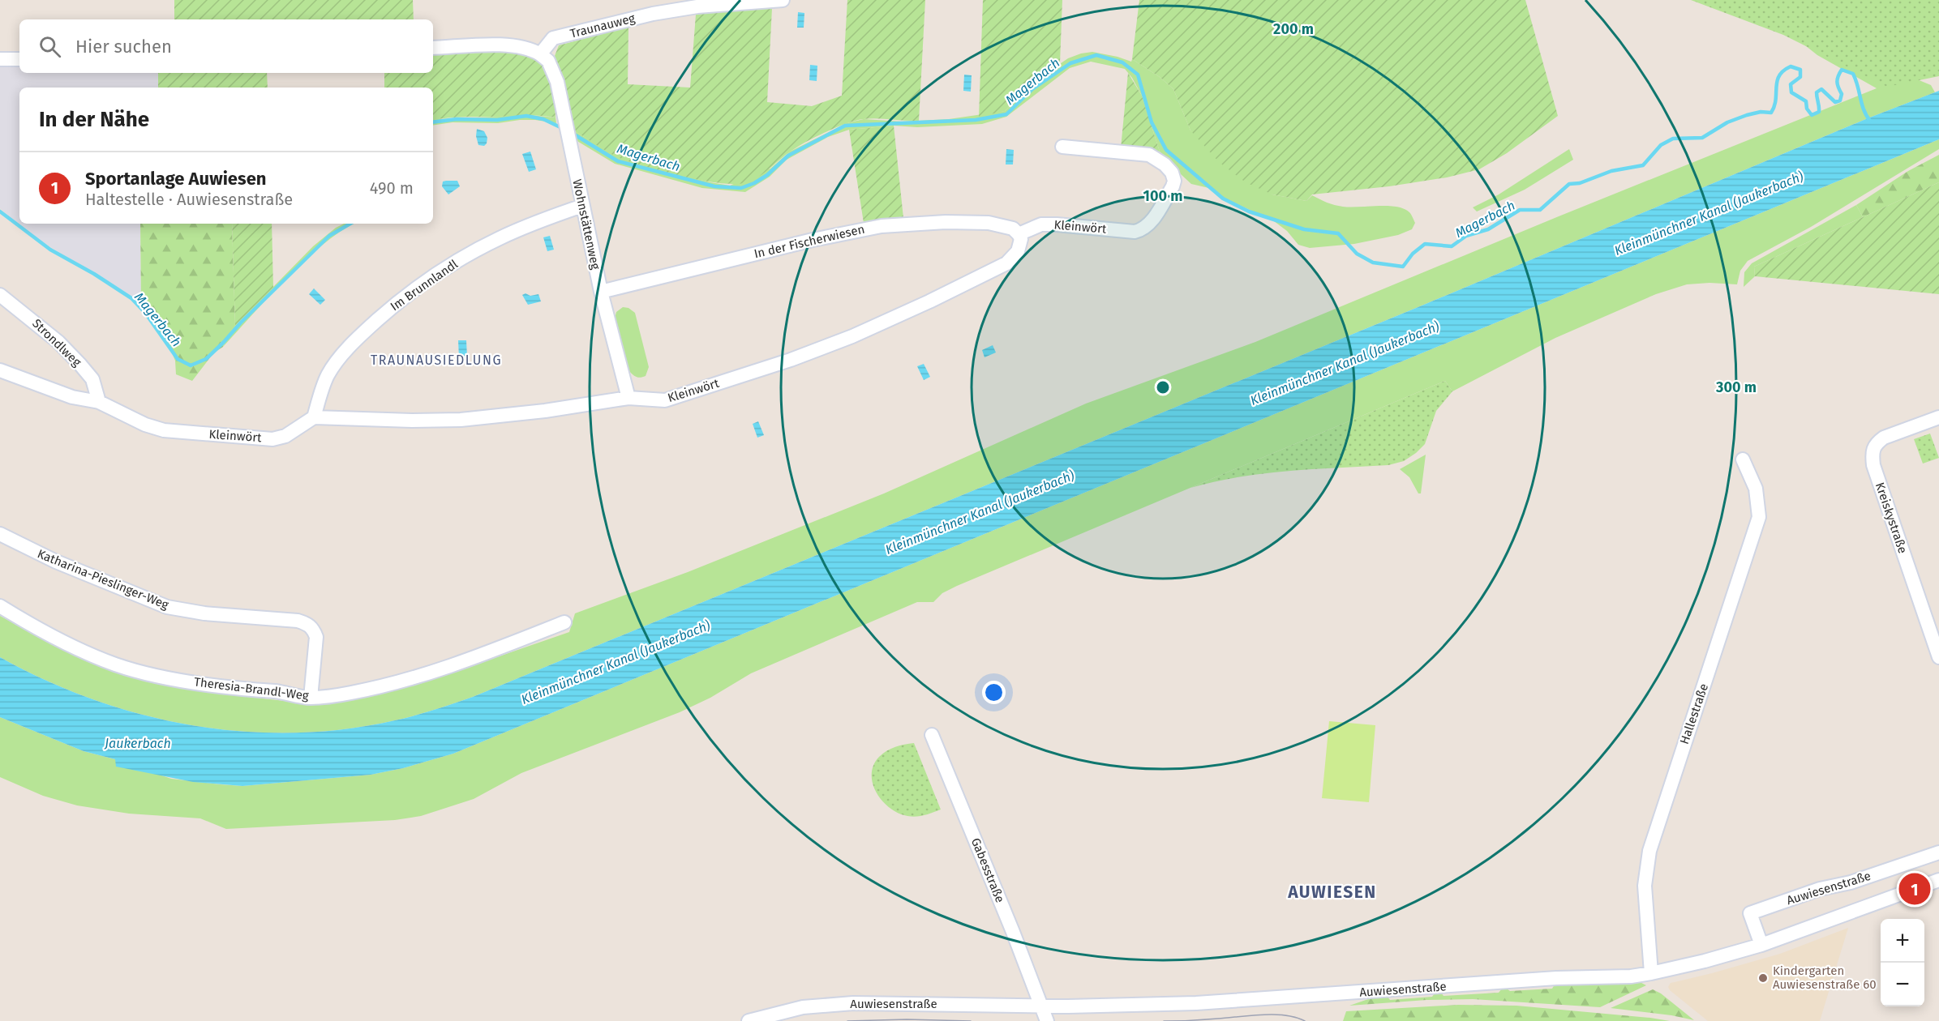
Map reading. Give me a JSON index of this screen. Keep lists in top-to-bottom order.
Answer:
{
  "streets": {
    "street": [
      "Traunauweg",
      "Wohnstättenweg",
      "Kleinwört",
      "In der Fischerwiesen",
      "Im Brunnlandl",
      "Strondlweg",
      "Kreiskystraße",
      "Katharina-Pieslinger-Weg",
      "Theresia-Brandl-Weg",
      "Hallestraße",
      "Gabesstraße",
      "Auwiesenstraße"
    ]
  },
  "crossings": [
    ["Traunauweg", "Wohnstättenweg"],
    ["Wohnstättenweg", "Kleinwört"],
    ["Wohnstättenweg", "In der Fischerwiesen"],
    ["Wohnstättenweg", "Im Brunnlandl"],
    ["Kleinwört", "In der Fischerwiesen"],
    ["Kleinwört", "Im Brunnlandl"],
    ["Kleinwört", "Strondlweg"],
    ["Katharina-Pieslinger-Weg", "Theresia-Brandl-Weg"],
    ["Hallestraße", "Auwiesenstraße"],
    ["Gabesstraße", "Auwiesenstraße"]
  ],
  "districts": ["TRAUNAUSIEDLUNG", "AUWIESEN"],
  "water": ["Magerbach", "Kleinmünchner Kanal (Jaukerbach)", "Jaukerbach"],
  "places": ["Kindergarten Auwiesenstraße 60"],
  "page": {
    "search": "Hier suchen",
    "heading": "In der Nähe",
    "list": [
      {
        "mark": "1",
        "name": "Sportanlage Auwiesen",
        "note": "Haltestelle · Auwiesenstraße",
        "value": "490 m"
      }
    ],
    "pins": "1",
    "map_buttons": ["+", "−"]
  },
  "rings": ["200 m", "100 m", "300 m"]
}
